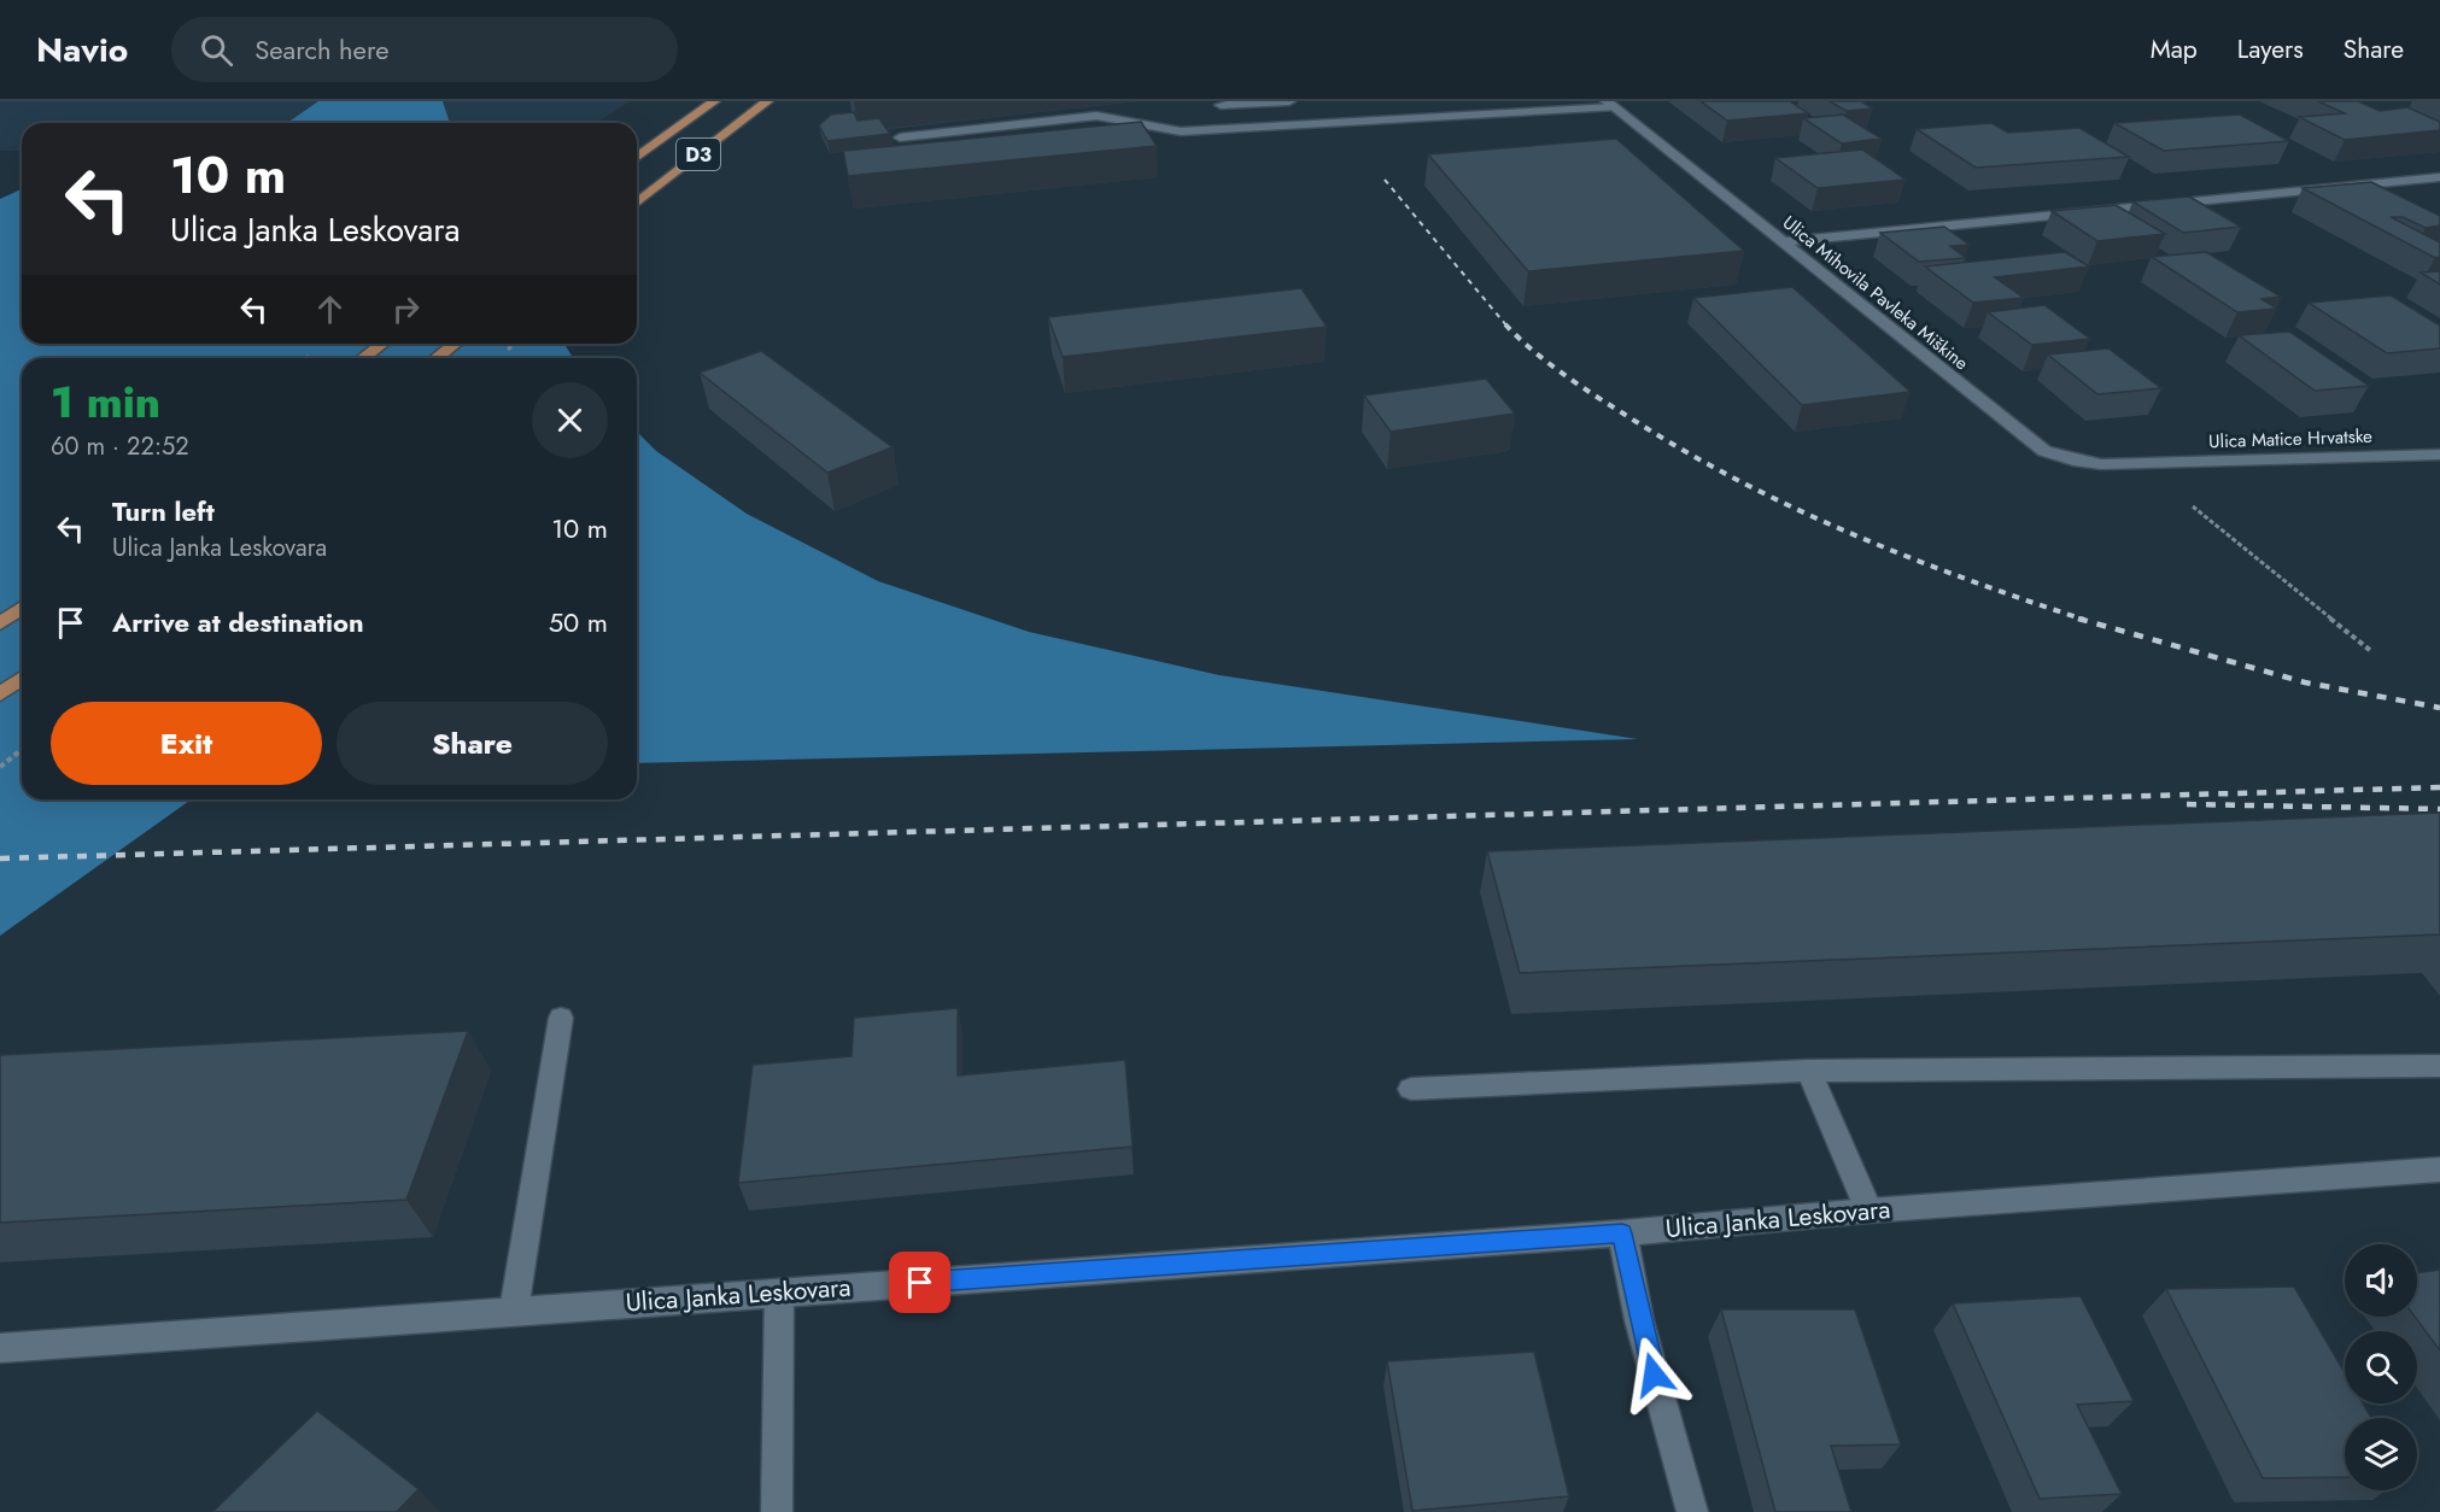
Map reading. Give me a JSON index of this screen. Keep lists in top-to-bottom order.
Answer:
{
  "streets": {
    "main road": ["D3"],
    "street": ["Ulica Mihovila Pavleka Miškine", "Ulica Matice Hrvatske", "Ulica Janka Leskovara"]
  },
  "crossings": [
    ["Ulica Mihovila Pavleka Miškine", "Ulica Matice Hrvatske"]
  ],
  "page": {
    "header": "Navio",
    "search": "Search here",
    "nav": ["Map", "Layers", "Share"],
    "turn": ["10 m", "Ulica Janka Leskovara"],
    "heading": ["1 min", "60 m · 22:52"],
    "list": [
      {
        "name": "Turn left",
        "note": "Ulica Janka Leskovara",
        "value": "10 m"
      },
      {
        "name": "Arrive at destination",
        "value": "50 m"
      }
    ],
    "buttons": ["Exit", "Share"]
  }
}
